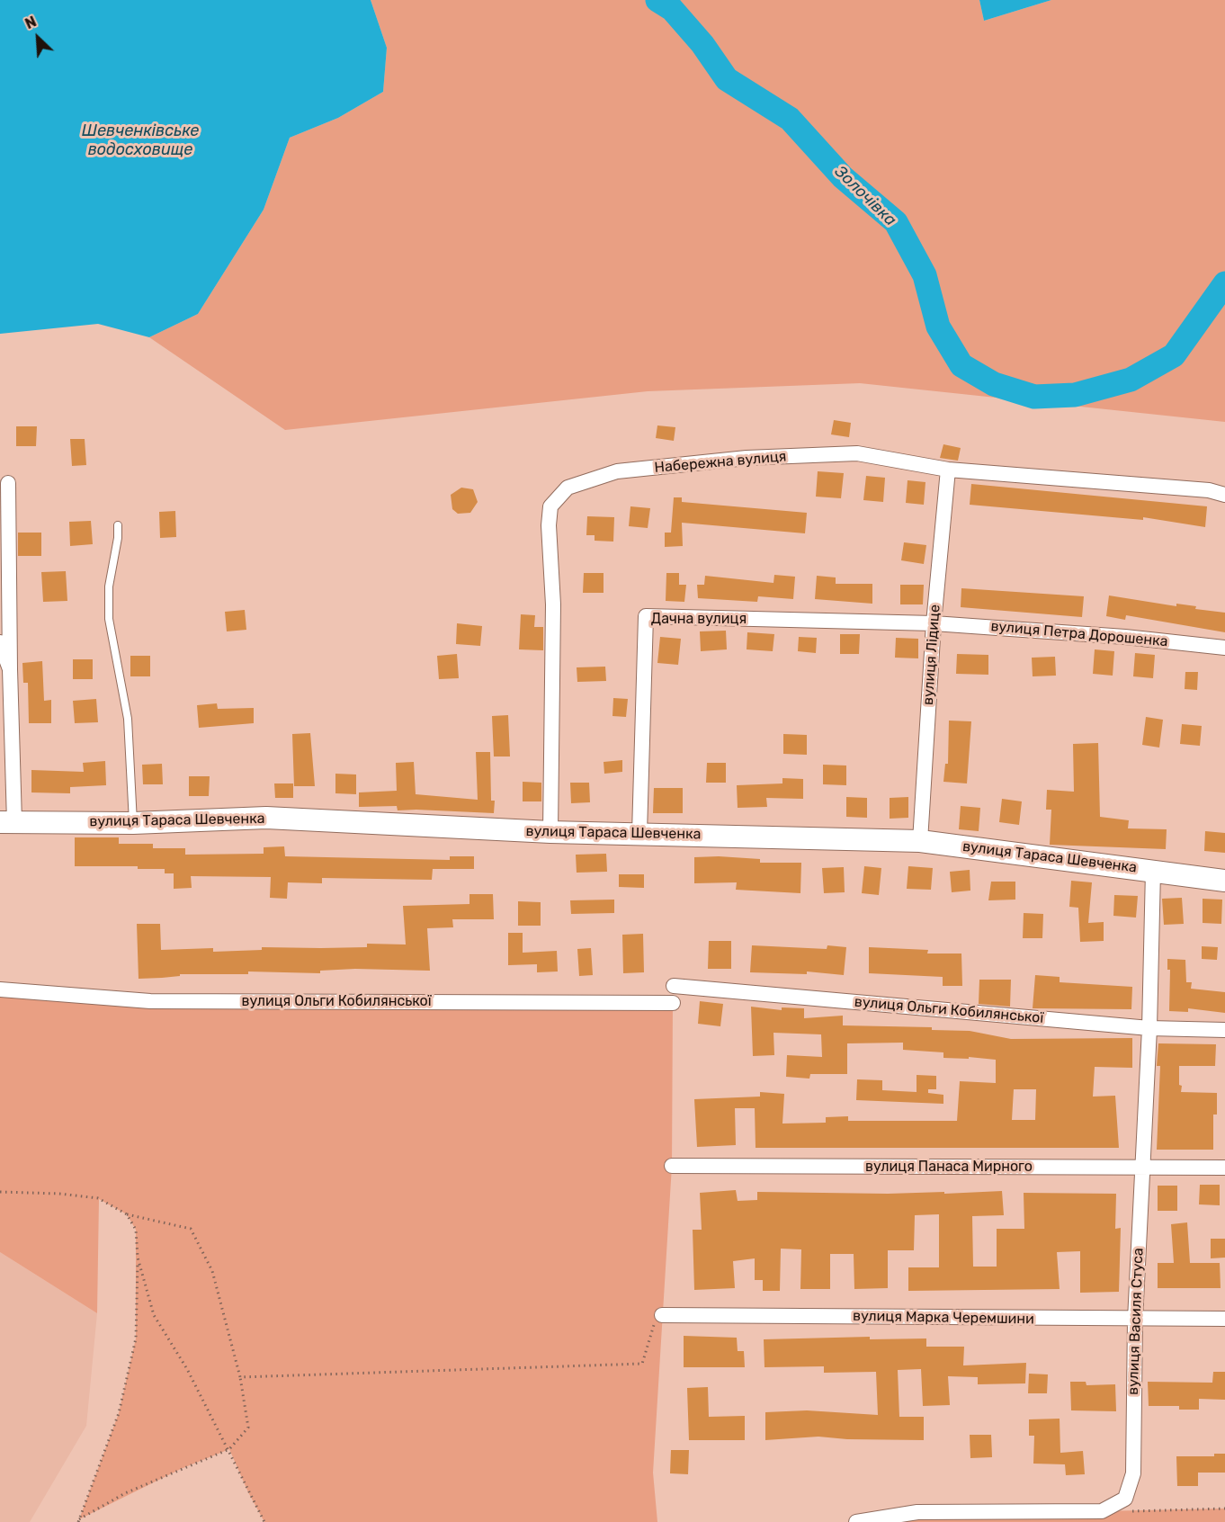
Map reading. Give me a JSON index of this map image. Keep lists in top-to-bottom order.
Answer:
{
  "streets": {
    "main road": ["вулиця Тараса Шевченка"],
    "street": [
      "Набережна вулиця",
      "Дачна вулиця",
      "вулиця Петра Дорошенка",
      "вулиця Лідице",
      "вулиця Ольги Кобилянської",
      "вулиця Панаса Мирного",
      "вулиця Марка Черемшини",
      "вулиця Василя Стуса"
    ]
  },
  "crossings": [
    ["Набережна вулиця", "вулиця Лідице"],
    ["Набережна вулиця", "вулиця Тараса Шевченка"],
    ["Дачна вулиця", "вулиця Петра Дорошенка"],
    ["Дачна вулиця", "вулиця Лідице"],
    ["Дачна вулиця", "вулиця Тараса Шевченка"],
    ["вулиця Петра Дорошенка", "вулиця Лідице"],
    ["вулиця Лідице", "вулиця Тараса Шевченка"],
    ["вулиця Тараса Шевченка", "вулиця Василя Стуса"],
    ["вулиця Ольги Кобилянської", "вулиця Василя Стуса"],
    ["вулиця Панаса Мирного", "вулиця Василя Стуса"],
    ["вулиця Марка Черемшини", "вулиця Василя Стуса"]
  ],
  "water": ["Шевченківське водосховище", "Золочівка"],
  "north": "top left"
}
